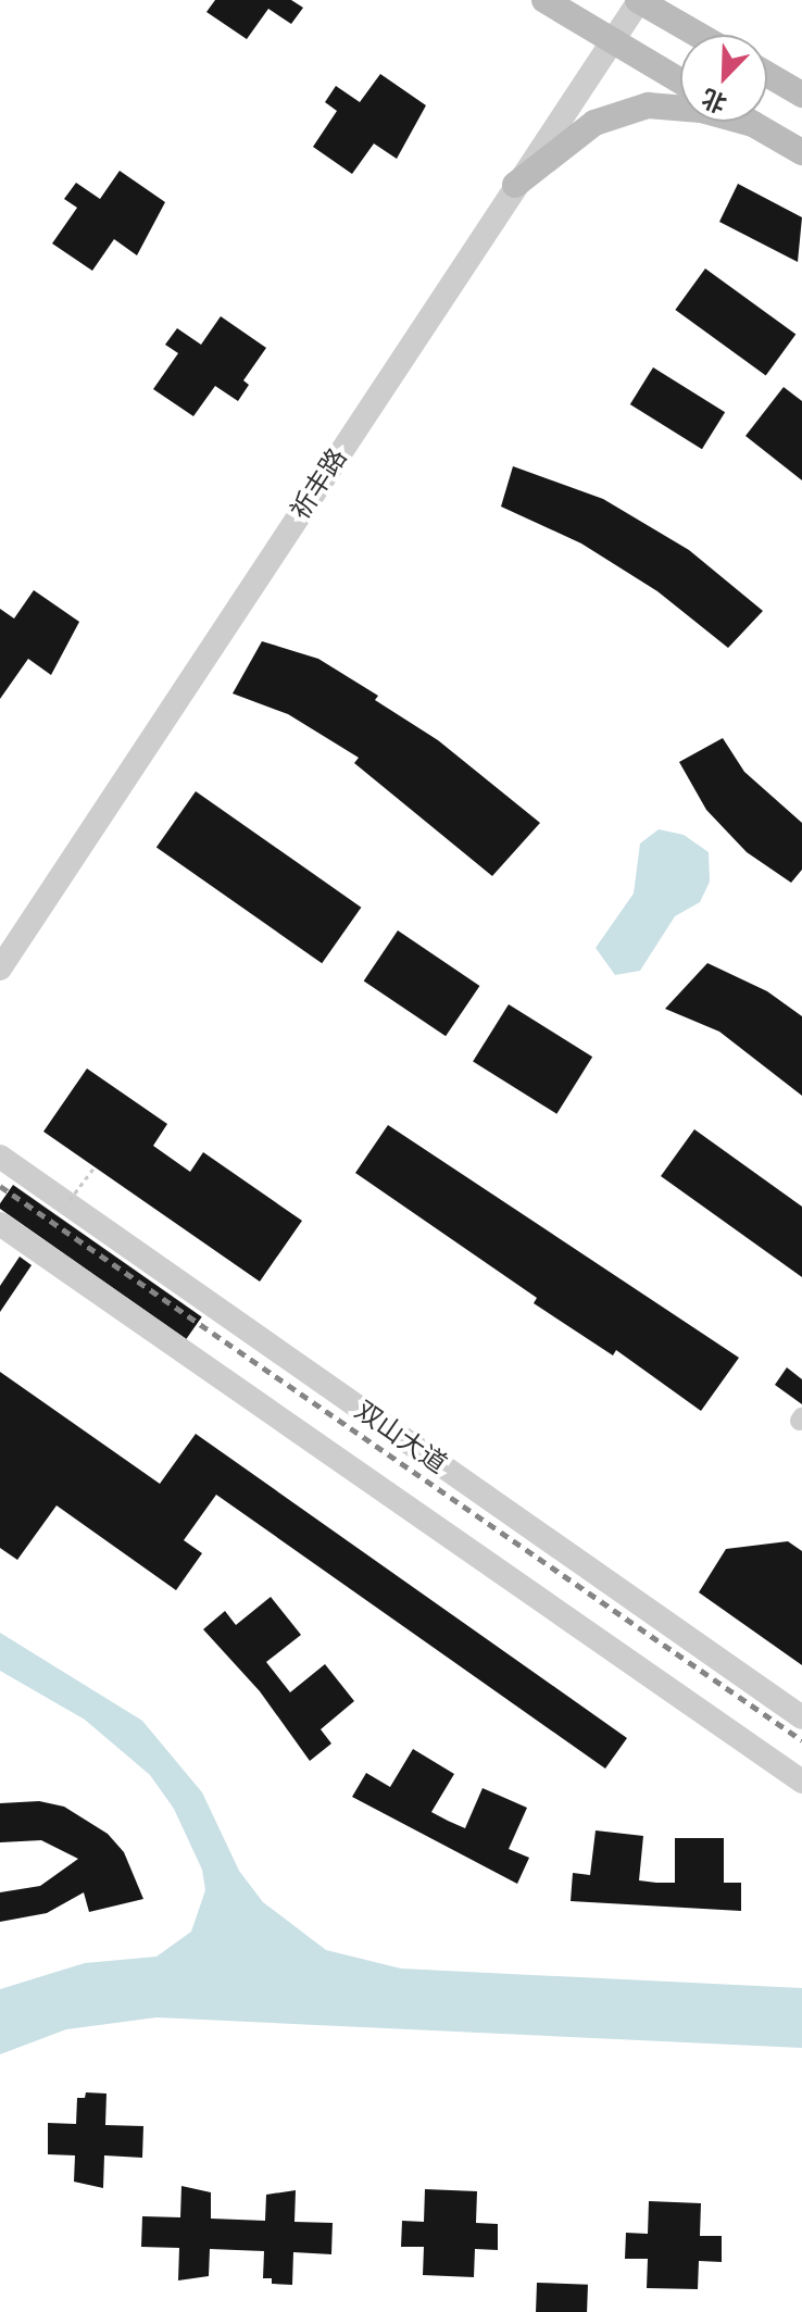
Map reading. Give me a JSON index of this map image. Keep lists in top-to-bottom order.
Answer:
{
  "streets": {
    "street": ["祈丰路", "双山大道"]
  },
  "north": "bottom left"
}
